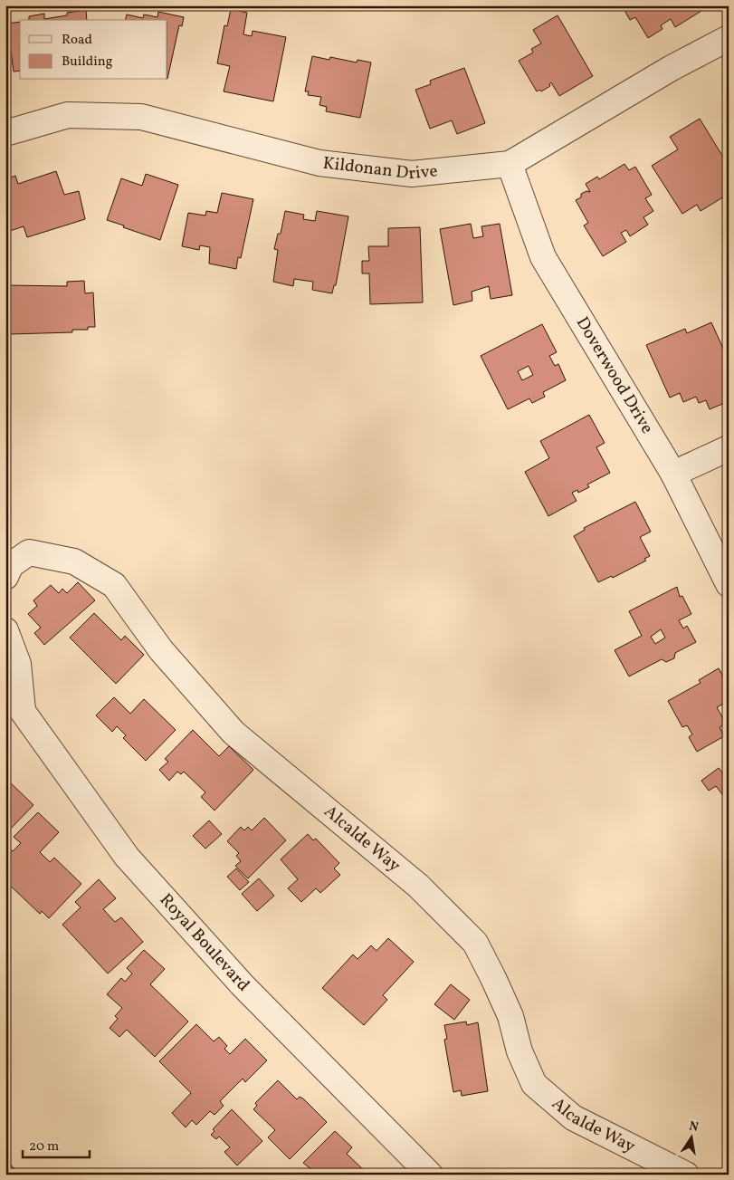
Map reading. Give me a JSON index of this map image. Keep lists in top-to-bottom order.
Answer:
{
  "streets": {
    "street": [
      "Kildonan Drive",
      "Doverwood Drive",
      "Alcalde Way",
      "Royal Boulevard"
    ]
  },
  "crossings": [
    ["Kildonan Drive", "Doverwood Drive"]
  ],
  "legend": ["Road", "Building"],
  "scale_bar": "20 m",
  "north": "top"
}
